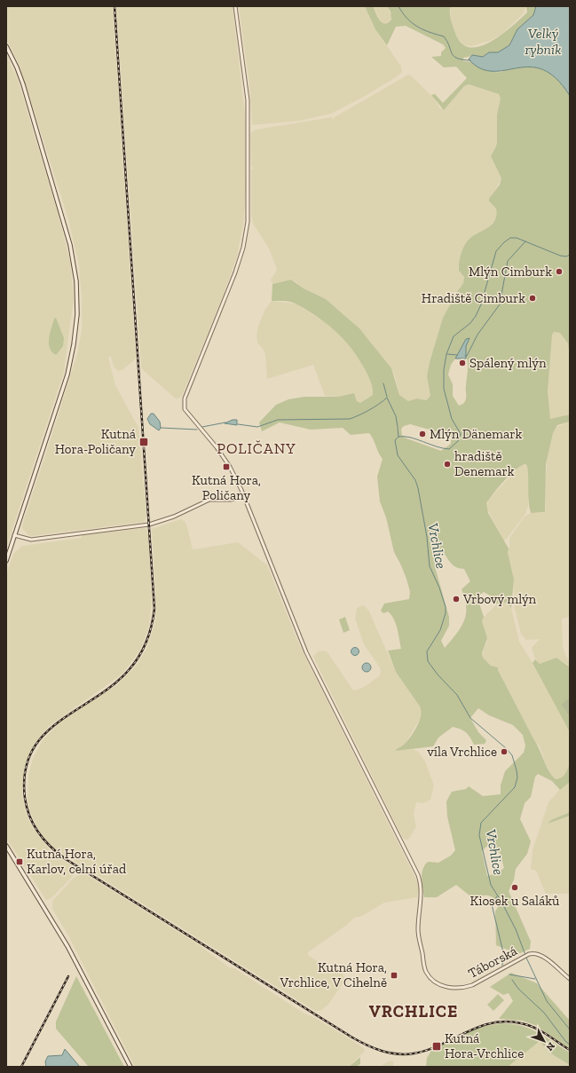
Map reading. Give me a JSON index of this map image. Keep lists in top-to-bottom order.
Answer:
{
  "streets": {
    "street": ["Táborská"]
  },
  "districts": ["POLIČANY", "VRCHLICE"],
  "water": ["Velký rybník", "Vrchlice"],
  "places": {
    "other": [
      "Mlýn Cimburk",
      "Hradiště Cimburk",
      "Spálený mlýn",
      "Mlýn Dänemark",
      "hradiště Denemark",
      "Vrbový mlýn",
      "víla Vrchlice",
      "Kiosek u Saláků"
    ],
    "transit": [
      "Kutná Hora-Poličany",
      "Kutná Hora, Poličany",
      "Kutná Hora, Karlov, celní úřad",
      "Kutná Hora, Vrchlice, V Cihelně",
      "Kutná Hora-Vrchlice"
    ]
  },
  "north": "bottom right"
}
